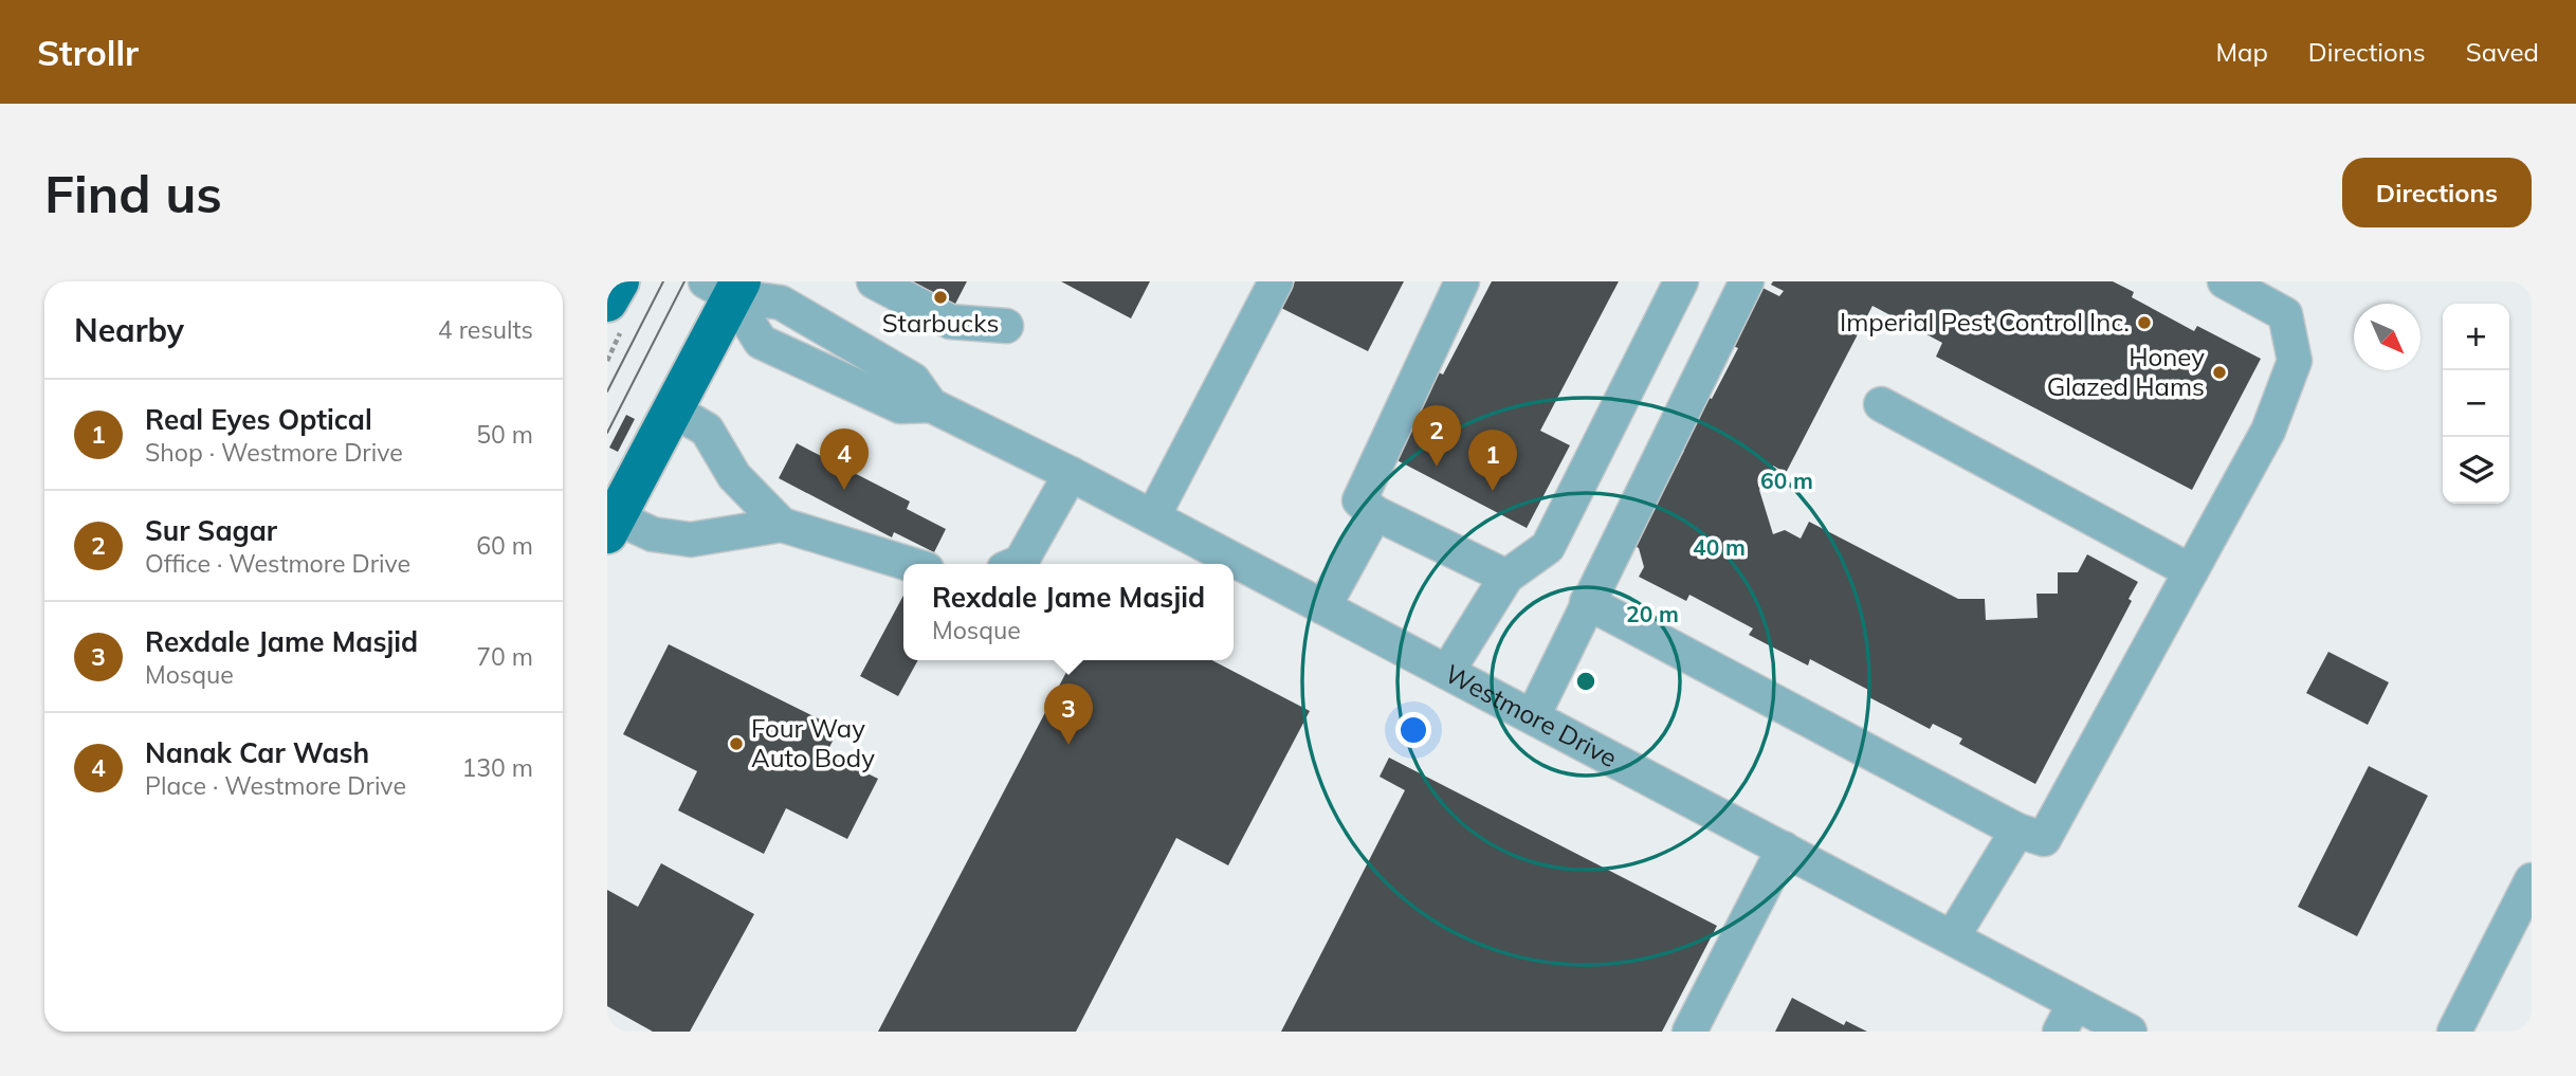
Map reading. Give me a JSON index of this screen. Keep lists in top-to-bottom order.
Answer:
{
  "streets": {
    "street": ["Westmore Drive"]
  },
  "places": [
    "Starbucks",
    "Imperial Pest Control Inc.",
    "Honey Glazed Hams",
    "Four Way Auto Body"
  ],
  "north": "bottom right",
  "page": {
    "header": "Strollr",
    "nav": ["Map", "Directions", "Saved"],
    "buttons": "Directions",
    "title": "Find us",
    "heading": ["Nearby", "4 results"],
    "map_buttons": ["+", "−"],
    "list": [
      {
        "mark": "1",
        "name": "Real Eyes Optical",
        "note": "Shop · Westmore Drive",
        "value": "50 m"
      },
      {
        "mark": "2",
        "name": "Sur Sagar",
        "note": "Office · Westmore Drive",
        "value": "60 m"
      },
      {
        "mark": "3",
        "name": "Rexdale Jame Masjid",
        "note": "Mosque",
        "value": "70 m"
      },
      {
        "mark": "4",
        "name": "Nanak Car Wash",
        "note": "Place · Westmore Drive",
        "value": "130 m"
      }
    ],
    "pins": [
      "2",
      "4",
      "1",
      "3"
    ],
    "popup": ["Rexdale Jame Masjid", "Mosque"]
  },
  "rings": ["60 m", "40 m", "20 m"]
}
